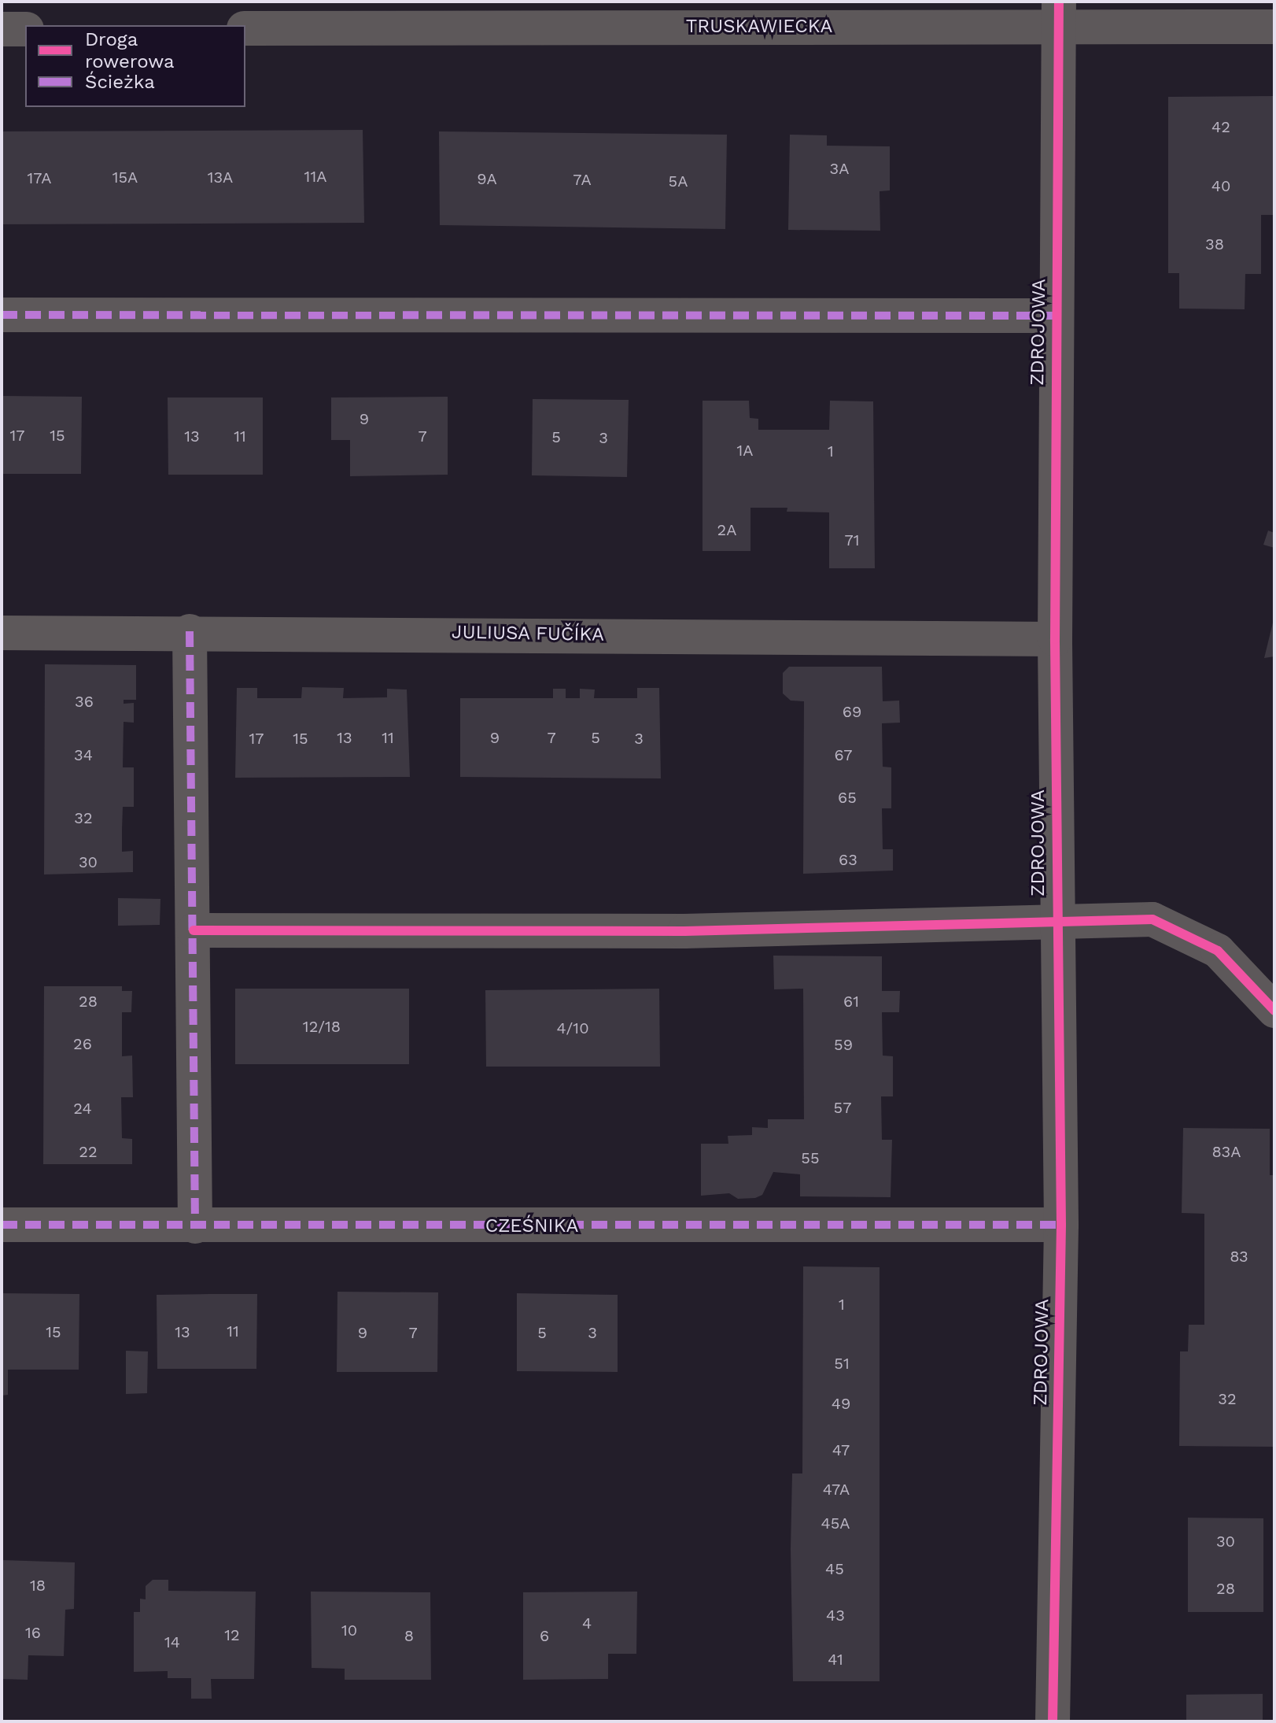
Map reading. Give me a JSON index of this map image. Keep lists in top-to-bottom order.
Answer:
{
  "streets": {
    "street": [
      "TRUSKAWIECKA",
      "ZDROJOWA",
      "JULIUSA FUČÍKA",
      "CZEŚNIKA"
    ]
  },
  "crossings": [
    ["TRUSKAWIECKA", "ZDROJOWA"],
    ["ZDROJOWA", "JULIUSA FUČÍKA"],
    ["ZDROJOWA", "CZEŚNIKA"]
  ],
  "house_numbers": [
    "42",
    "3A",
    "11A",
    "15A",
    "13A",
    "17A",
    "9A",
    "7A",
    "5A",
    "40",
    "38",
    "9",
    "17",
    "15",
    "13",
    "11",
    "7",
    "5",
    "3",
    "1A",
    "1",
    "2A",
    "71",
    "36",
    "69",
    "13",
    "11",
    "9",
    "7",
    "5",
    "17",
    "15",
    "3",
    "34",
    "67",
    "65",
    "32",
    "63",
    "30",
    "28",
    "61",
    "12/18",
    "4/10",
    "26",
    "59",
    "57",
    "24",
    "22",
    "83A",
    "55",
    "83",
    "1",
    "11",
    "15",
    "13",
    "9",
    "7",
    "5",
    "3",
    "51",
    "32",
    "49",
    "47",
    "47A",
    "45A",
    "30",
    "45",
    "18",
    "28",
    "43",
    "4",
    "10",
    "16",
    "12",
    "8",
    "6",
    "14",
    "41"
  ],
  "legend": ["Droga rowerowa", "Ścieżka"]
}
